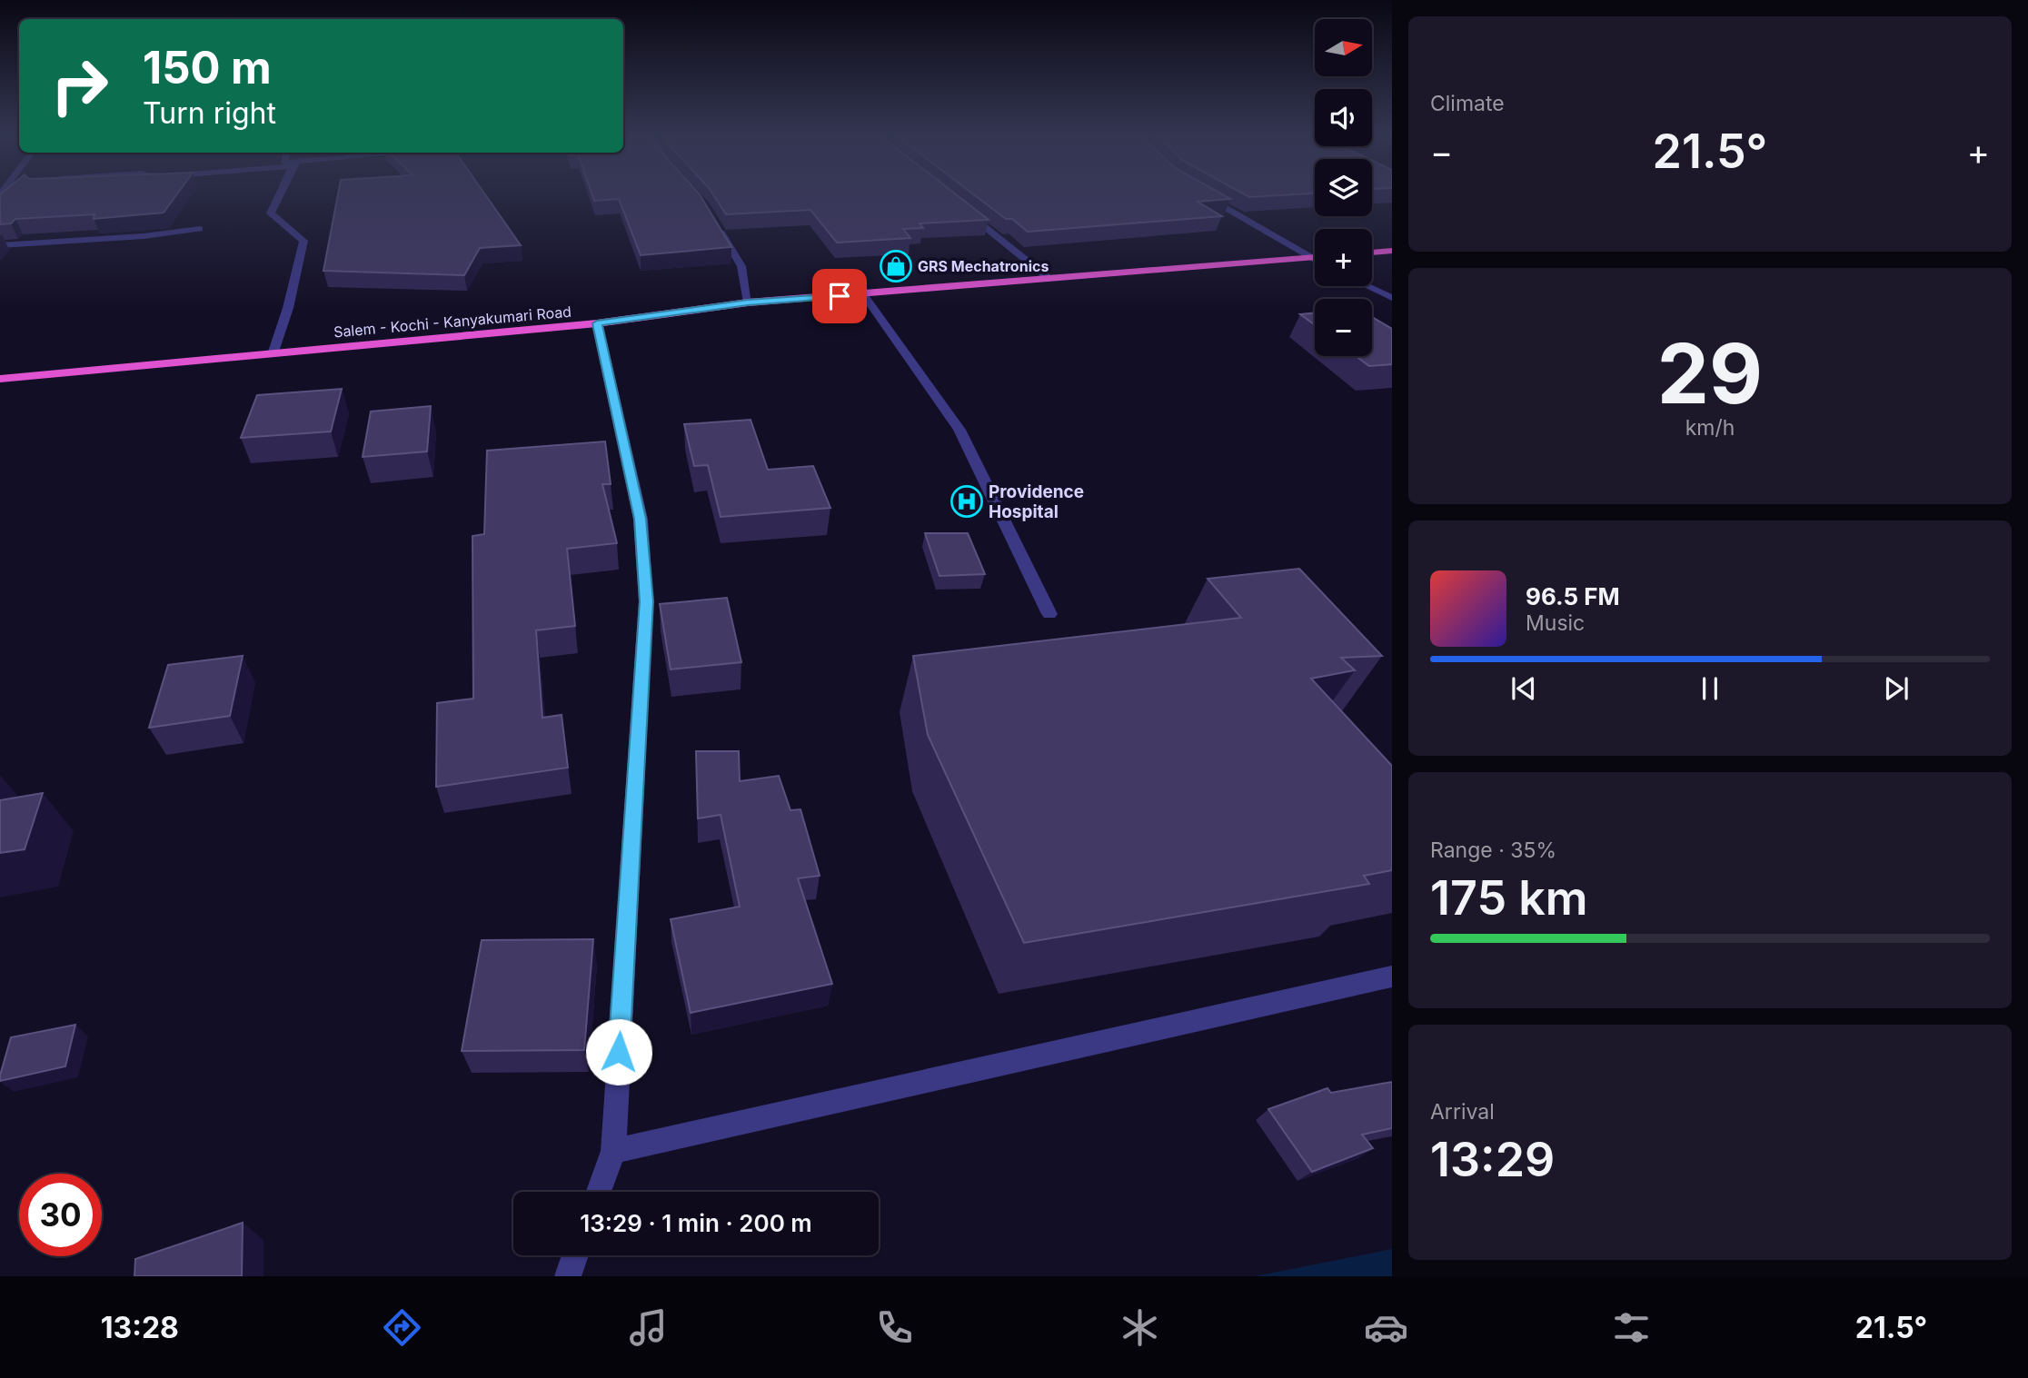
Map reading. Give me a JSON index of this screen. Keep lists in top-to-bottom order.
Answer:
{
  "streets": {
    "highway": ["Salem - Kochi - Kanyakumari Road"]
  },
  "places": {
    "shop": ["GRS Mechatronics"],
    "hospital": ["Providence Hospital"]
  },
  "north": "right",
  "page": {
    "tile": [
      "Climate",
      ["29", "km/h"],
      ["Range · 35%", "175 km"],
      ["Arrival", "13:29"]
    ],
    "map_buttons": ["+", "−"],
    "turn": ["150 m", "Turn right"],
    "heat": ["−", "21.5°", "+"],
    "song": ["96.5 FM", "Music"],
    "limit": "30",
    "trip": "13:29 · 1 min · 200 m",
    "tabs": ["13:28", "21.5°"]
  }
}
